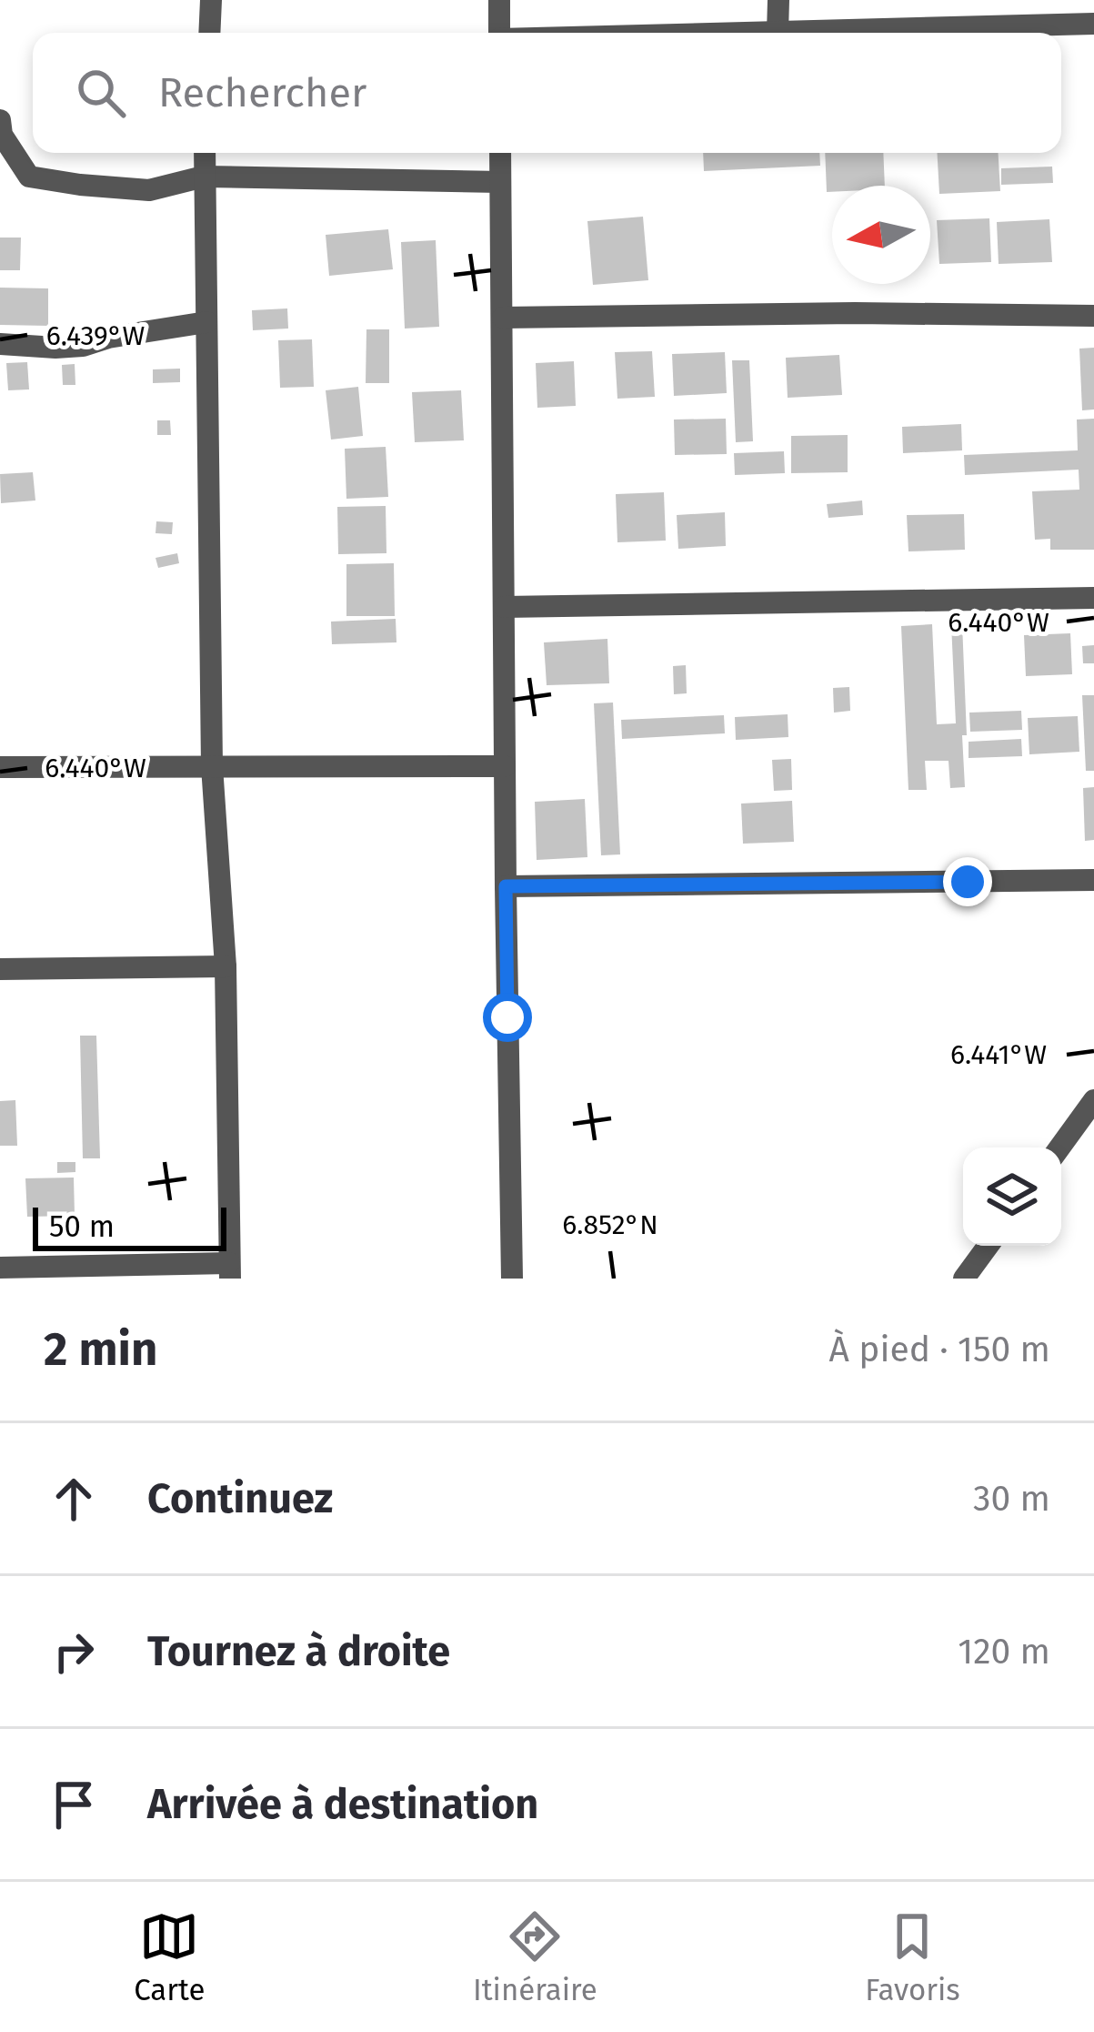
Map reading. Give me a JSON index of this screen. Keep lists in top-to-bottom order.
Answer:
{
  "scale_bar": "50 m",
  "north": "left",
  "page": {
    "search": "Rechercher",
    "scale": "50 m",
    "heading": ["2 min", "À pied · 150 m"],
    "list": [
      ["Continuez", "30 m"],
      ["Tournez à droite", "120 m"],
      "Arrivée à destination"
    ],
    "nav": ["Carte", "Itinéraire", "Favoris"]
  },
  "coordinates": [
    "6.439°W",
    "6.440°W",
    "6.441°W",
    "6.852°N"
  ]
}
